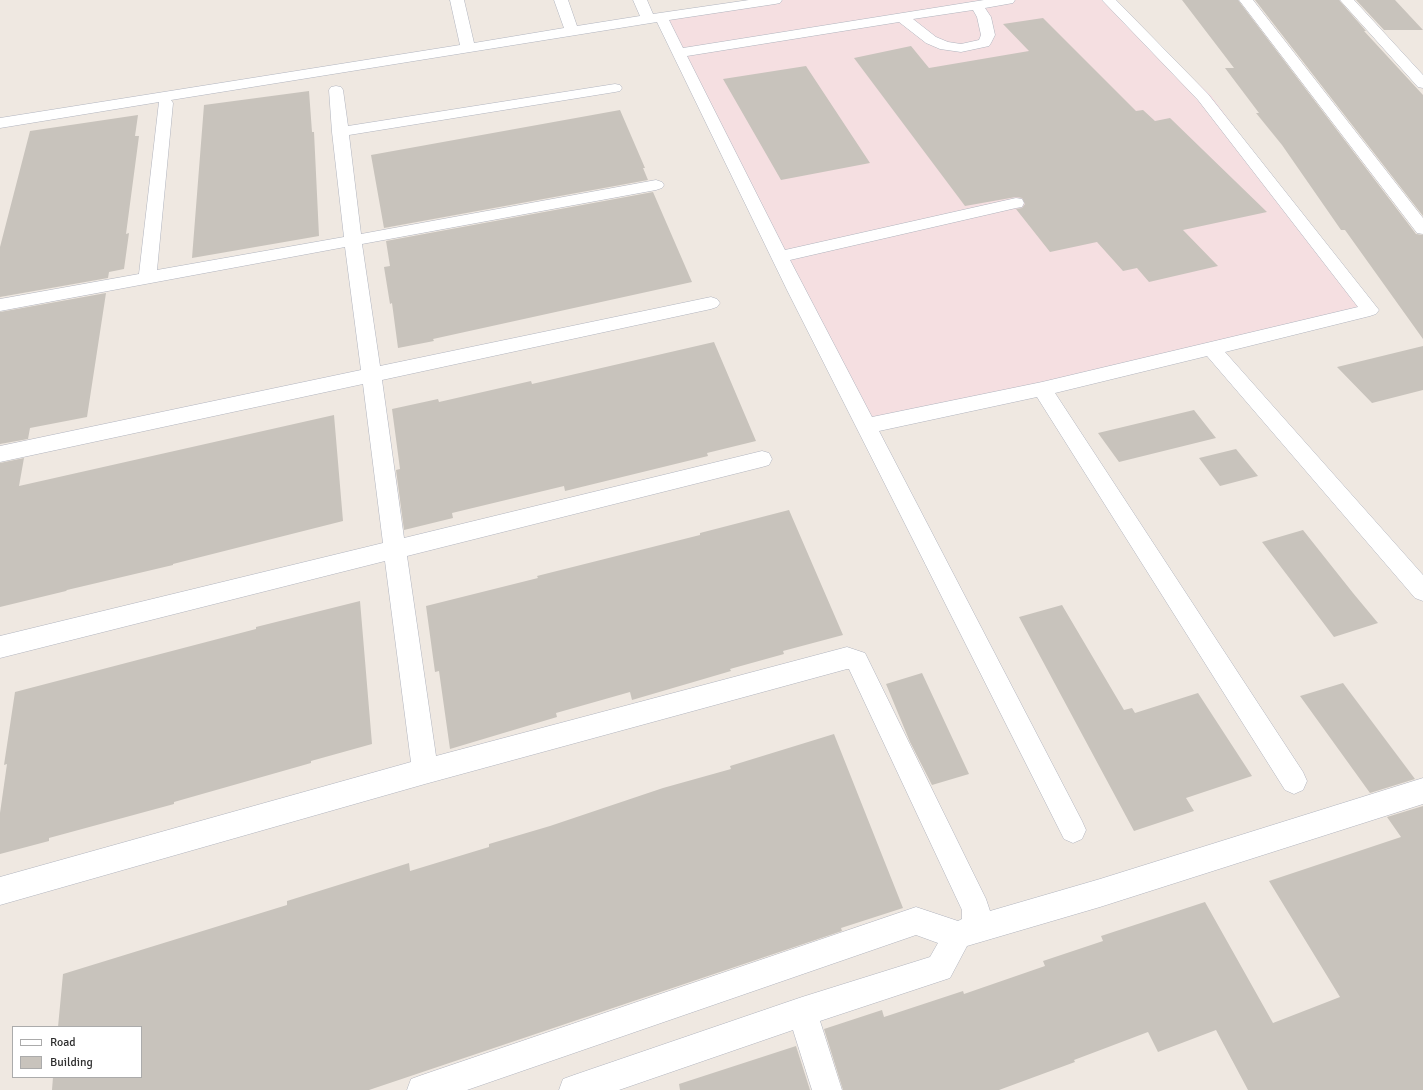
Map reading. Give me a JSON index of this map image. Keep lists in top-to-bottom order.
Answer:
{
  "legend": ["Road", "Building"]
}
